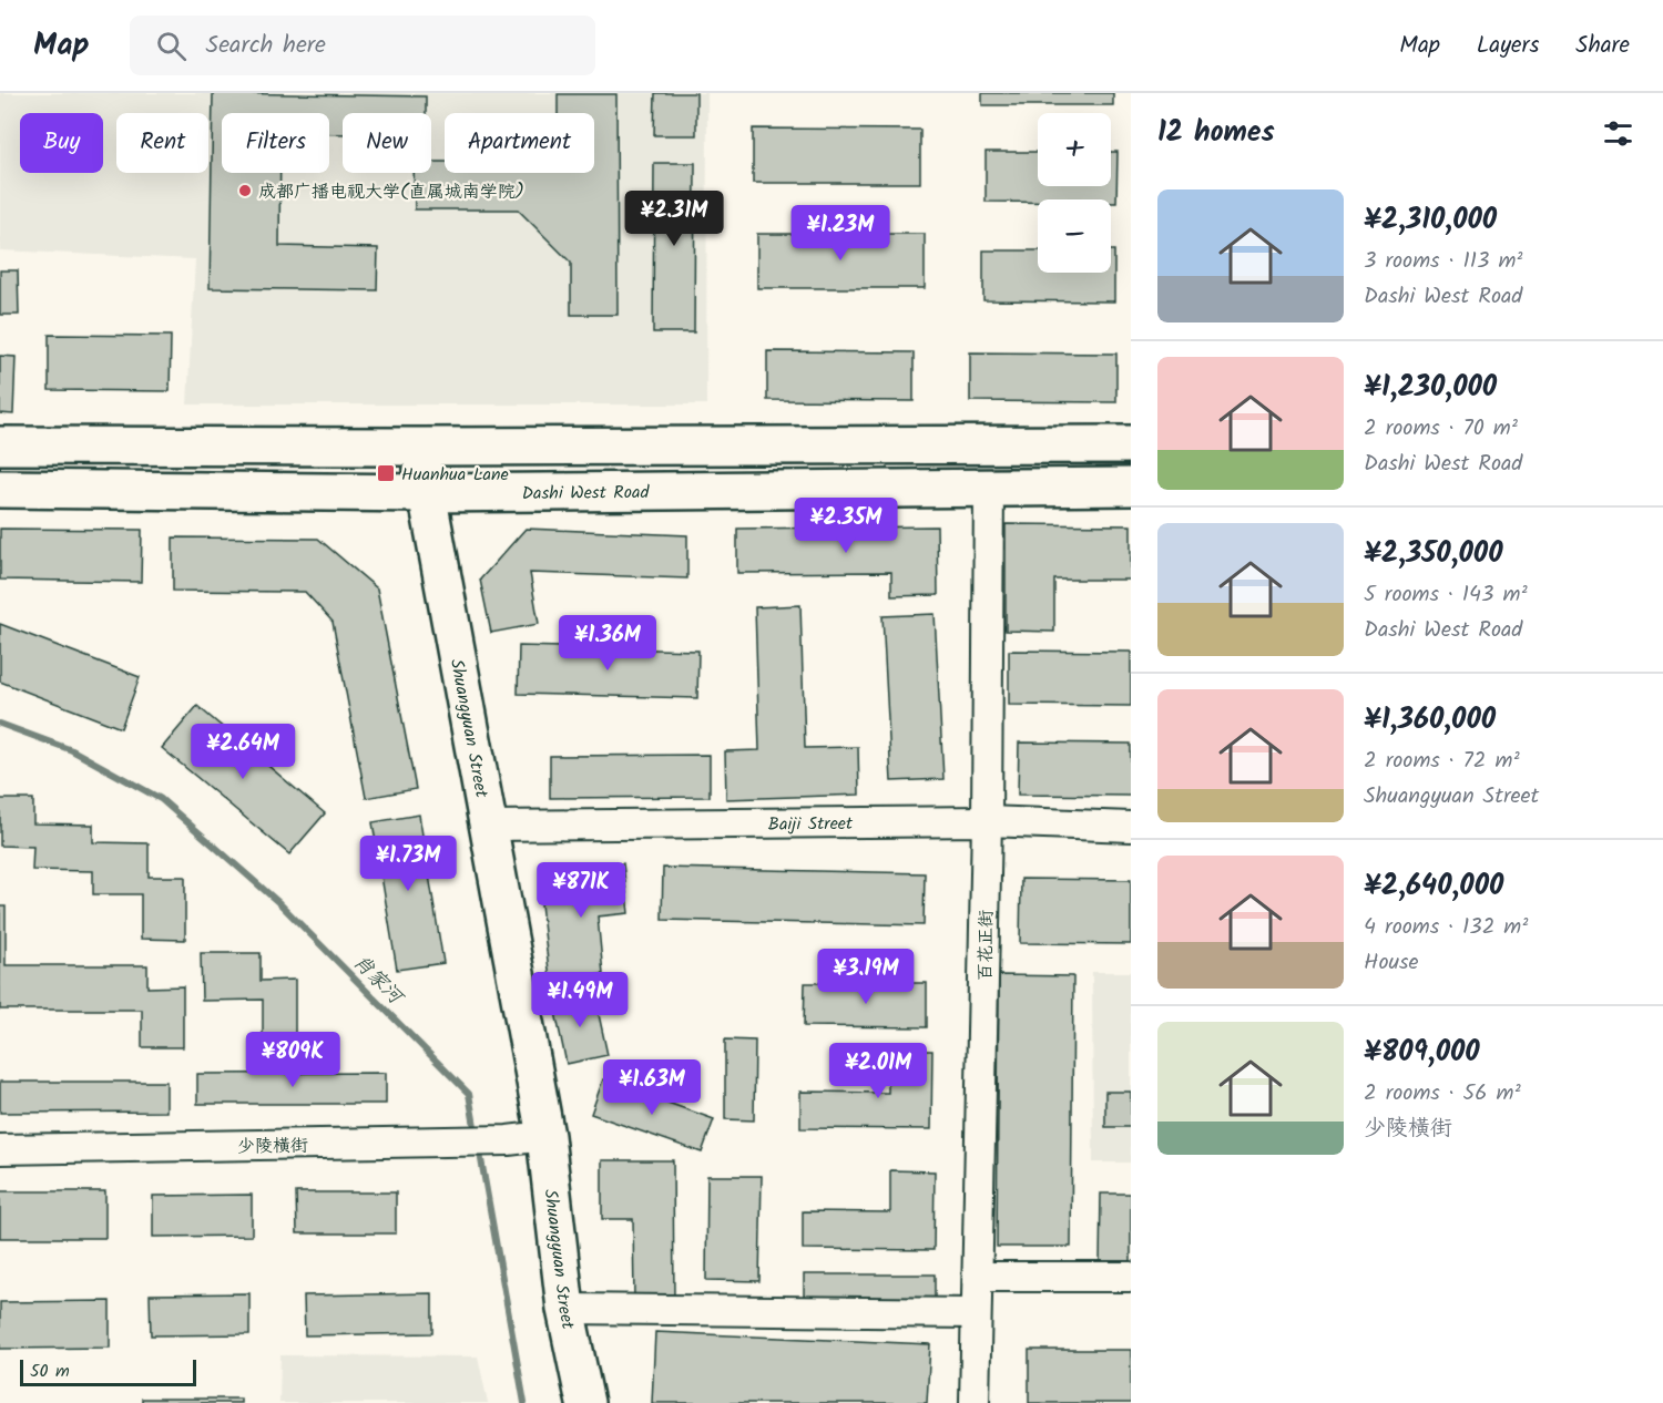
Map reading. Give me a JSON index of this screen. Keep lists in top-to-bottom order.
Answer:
{
  "streets": {
    "main road": ["Dashi West Road", "Shuangyuan Street"],
    "street": ["Baiji Street", "百花正街", "少陵横街"]
  },
  "crossings": [
    ["Dashi West Road", "Shuangyuan Street"],
    ["Dashi West Road", "百花正街"],
    ["Shuangyuan Street", "Baiji Street"],
    ["Shuangyuan Street", "少陵横街"],
    ["Baiji Street", "百花正街"]
  ],
  "water": ["肖家河"],
  "places": {
    "other": ["成都广播电视大学(直属城南学院)"],
    "transit": ["Huanhua Lane"]
  },
  "scale_bar": "50 m",
  "page": {
    "header": "Map",
    "search": "Search here",
    "nav": ["Map", "Layers", "Share"],
    "heading": "12 homes",
    "map_buttons": ["+", "−"],
    "chip": [
      "Buy",
      "Rent",
      "Filters",
      "New",
      "Apartment"
    ],
    "list": [
      {
        "name": "¥2,310,000",
        "note": "3 rooms · 113 m² · Dashi West Road"
      },
      {
        "name": "¥1,230,000",
        "note": "2 rooms · 70 m² · Dashi West Road"
      },
      {
        "name": "¥2,350,000",
        "note": "5 rooms · 143 m² · Dashi West Road"
      },
      {
        "name": "¥1,360,000",
        "note": "2 rooms · 72 m² · Shuangyuan Street"
      },
      {
        "name": "¥2,640,000",
        "note": "4 rooms · 132 m² · House"
      },
      {
        "name": "¥809,000",
        "note": "2 rooms · 56 m² · 少陵横街"
      }
    ],
    "price": [
      "¥2.31M",
      "¥1.23M",
      "¥2.35M",
      "¥1.36M",
      "¥2.64M",
      "¥1.73M",
      "¥871K",
      "¥3.19M",
      "¥1.49M",
      "¥809K",
      "¥2.01M",
      "¥1.63M"
    ],
    "scale": "50 m"
  }
}
